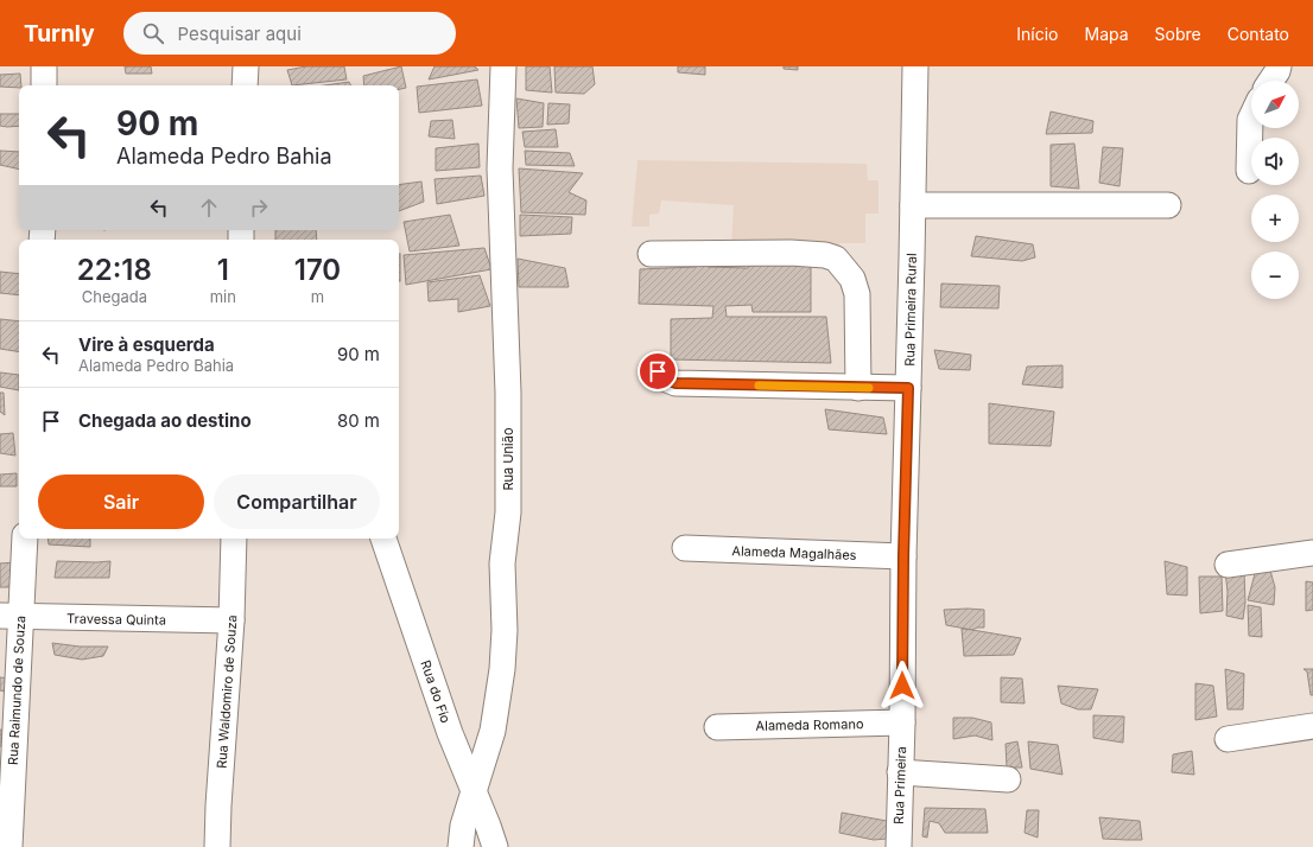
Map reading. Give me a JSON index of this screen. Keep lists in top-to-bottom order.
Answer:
{
  "streets": {
    "street": [
      "Rua Primeira Rural",
      "Rua União",
      "Alameda Magalhães",
      "Travessa Quinta",
      "Rua Raimundo de Souza",
      "Rua Waldomiro de Souza",
      "Rua do Fio",
      "Alameda Romano",
      "Rua Primeira"
    ]
  },
  "crossings": [
    ["Rua Primeira Rural", "Alameda Magalhães"],
    ["Rua Primeira Rural", "Alameda Romano"],
    ["Rua Primeira Rural", "Rua Primeira"],
    ["Rua União", "Rua do Fio"],
    ["Travessa Quinta", "Rua Raimundo de Souza"],
    ["Travessa Quinta", "Rua Waldomiro de Souza"],
    ["Alameda Romano", "Rua Primeira"]
  ],
  "north": "top right",
  "page": {
    "header": "Turnly",
    "search": "Pesquisar aqui",
    "nav": [
      "Início",
      "Mapa",
      "Sobre",
      "Contato"
    ],
    "map_buttons": ["+", "−"],
    "turn": ["90 m", "Alameda Pedro Bahia"],
    "eta": [
      "22:18",
      "Chegada",
      "1",
      "min",
      "170",
      "m"
    ],
    "list": [
      {
        "name": "Vire à esquerda",
        "note": "Alameda Pedro Bahia",
        "value": "90 m"
      },
      {
        "name": "Chegada ao destino",
        "value": "80 m"
      }
    ],
    "buttons": ["Sair", "Compartilhar"]
  }
}
